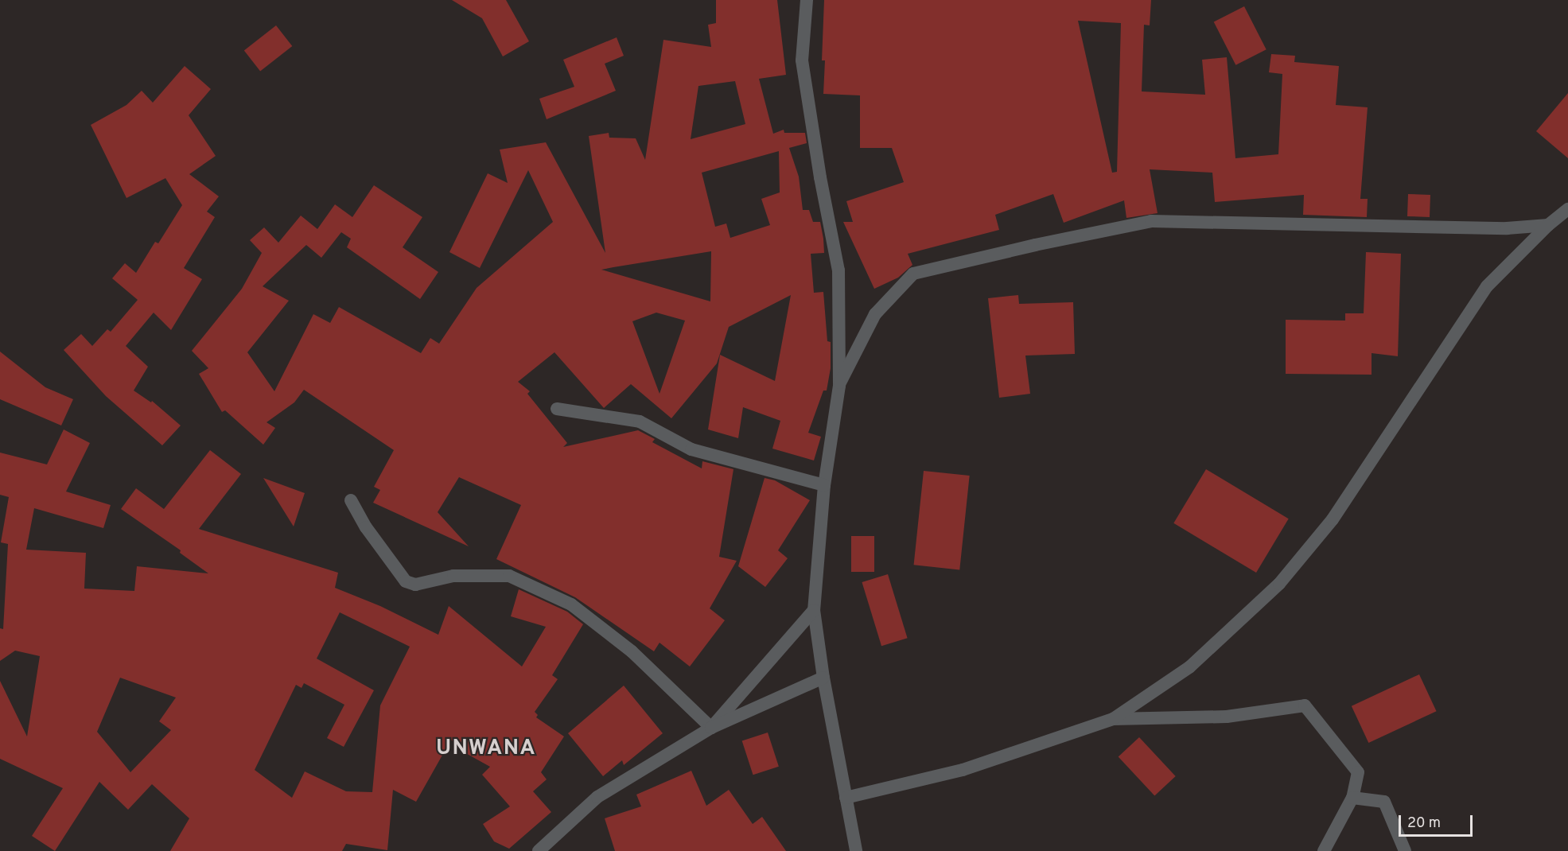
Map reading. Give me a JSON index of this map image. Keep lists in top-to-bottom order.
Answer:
{
  "districts": ["UNWANA"],
  "scale_bar": "20 m"
}
